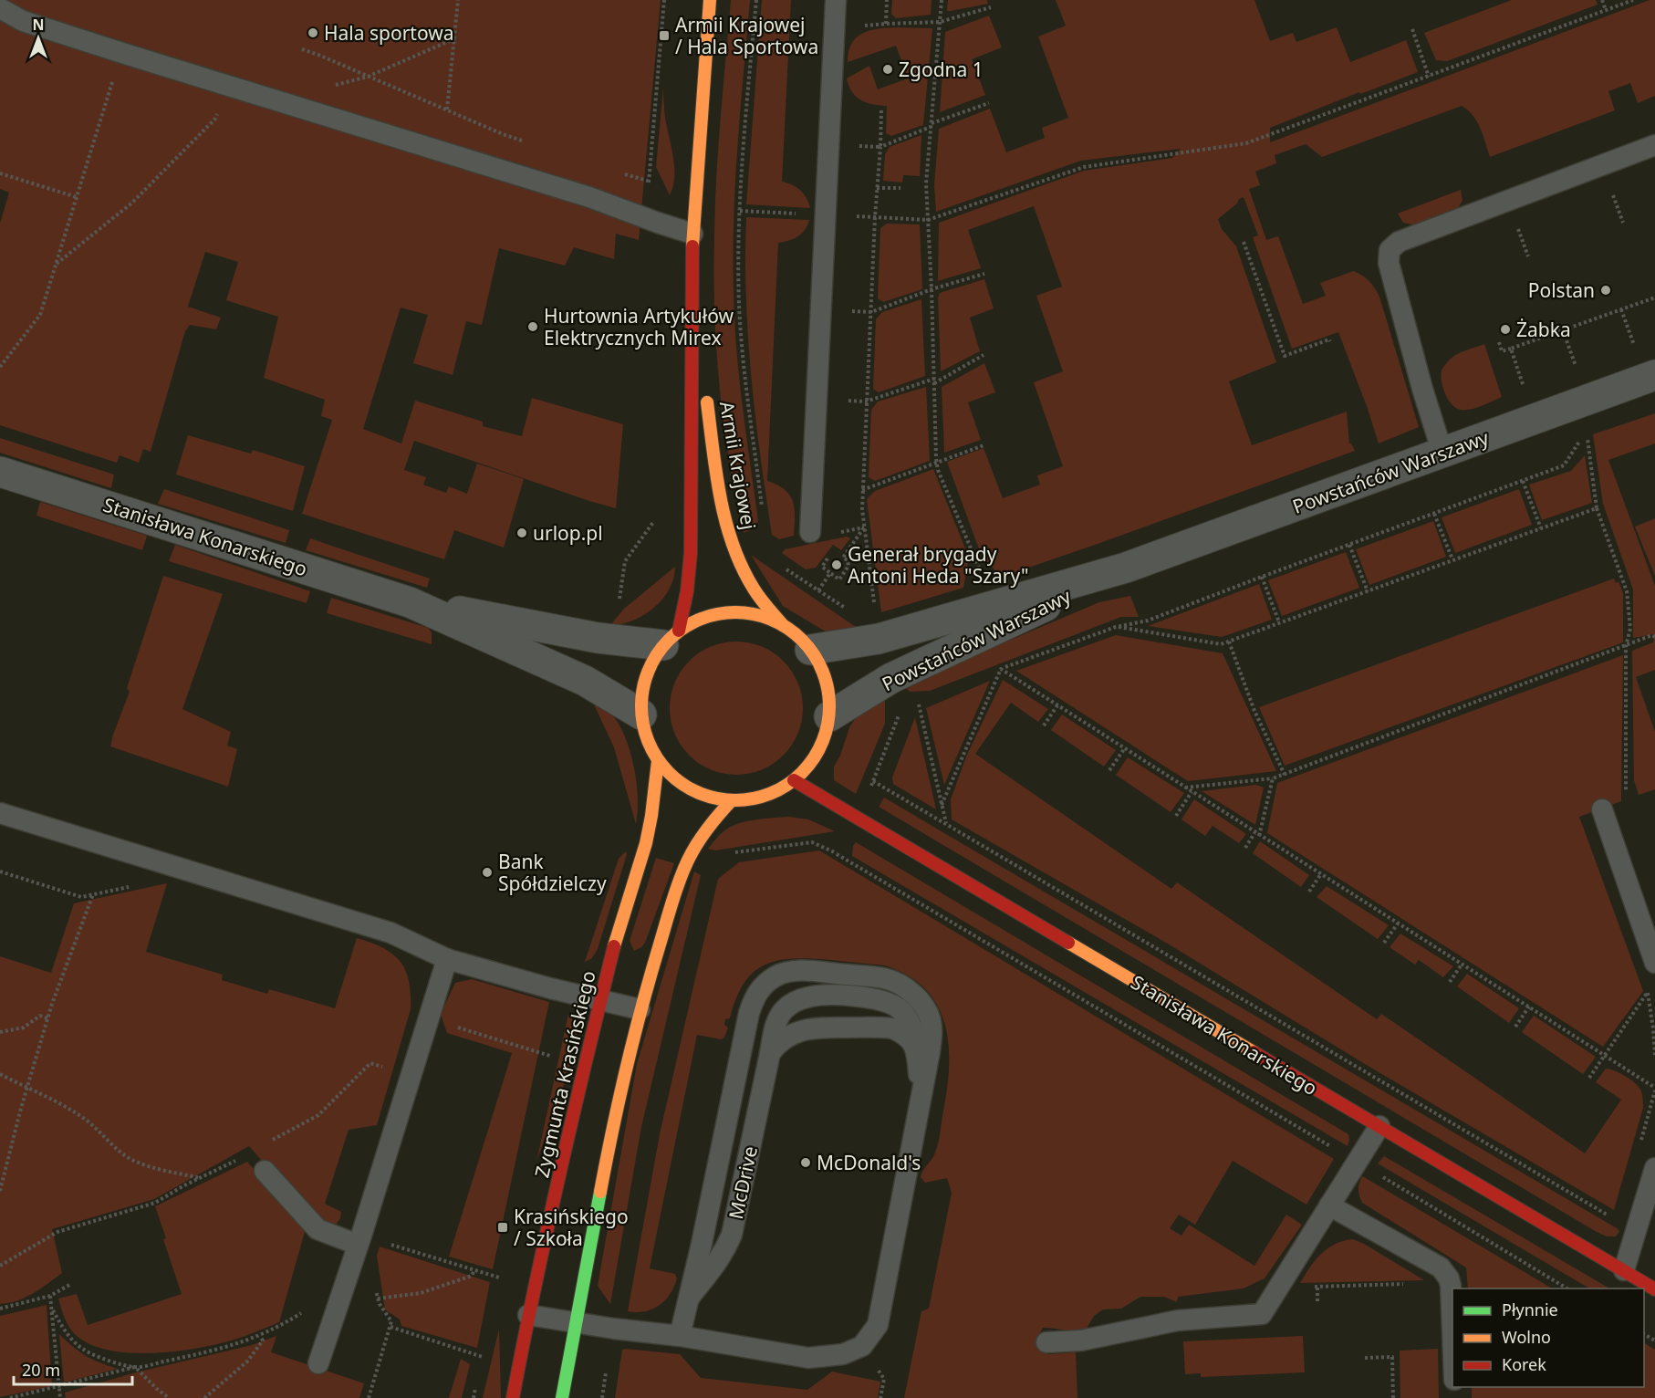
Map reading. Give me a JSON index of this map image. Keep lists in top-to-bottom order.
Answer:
{
  "streets": {
    "street": [
      "Armii Krajowej",
      "Powstańców Warszawy",
      "Stanisława Konarskiego",
      "Zygmunta Krasińskiego"
    ],
    "lane": ["McDrive"]
  },
  "crossings": [
    ["Armii Krajowej", "Powstańców Warszawy"],
    ["Armii Krajowej", "Stanisława Konarskiego"],
    ["Armii Krajowej", "Zygmunta Krasińskiego"],
    ["Powstańców Warszawy", "Stanisława Konarskiego"],
    ["Powstańców Warszawy", "Zygmunta Krasińskiego"],
    ["Stanisława Konarskiego", "Zygmunta Krasińskiego"]
  ],
  "places": {
    "other": [
      "Hala sportowa",
      "Zgodna 1",
      "Polstan",
      "Hurtownia Artykułów Elektrycznych Mirex",
      "Żabka",
      "urlop.pl",
      "Generał brygady Antoni Heda \"Szary\"",
      "Bank Spółdzielczy",
      "McDonald's"
    ],
    "transit": ["Armii Krajowej / Hala Sportowa", "Krasińskiego / Szkoła"]
  },
  "legend": ["Płynnie", "Wolno", "Korek"],
  "scale_bar": "20 m",
  "north": "top"
}
